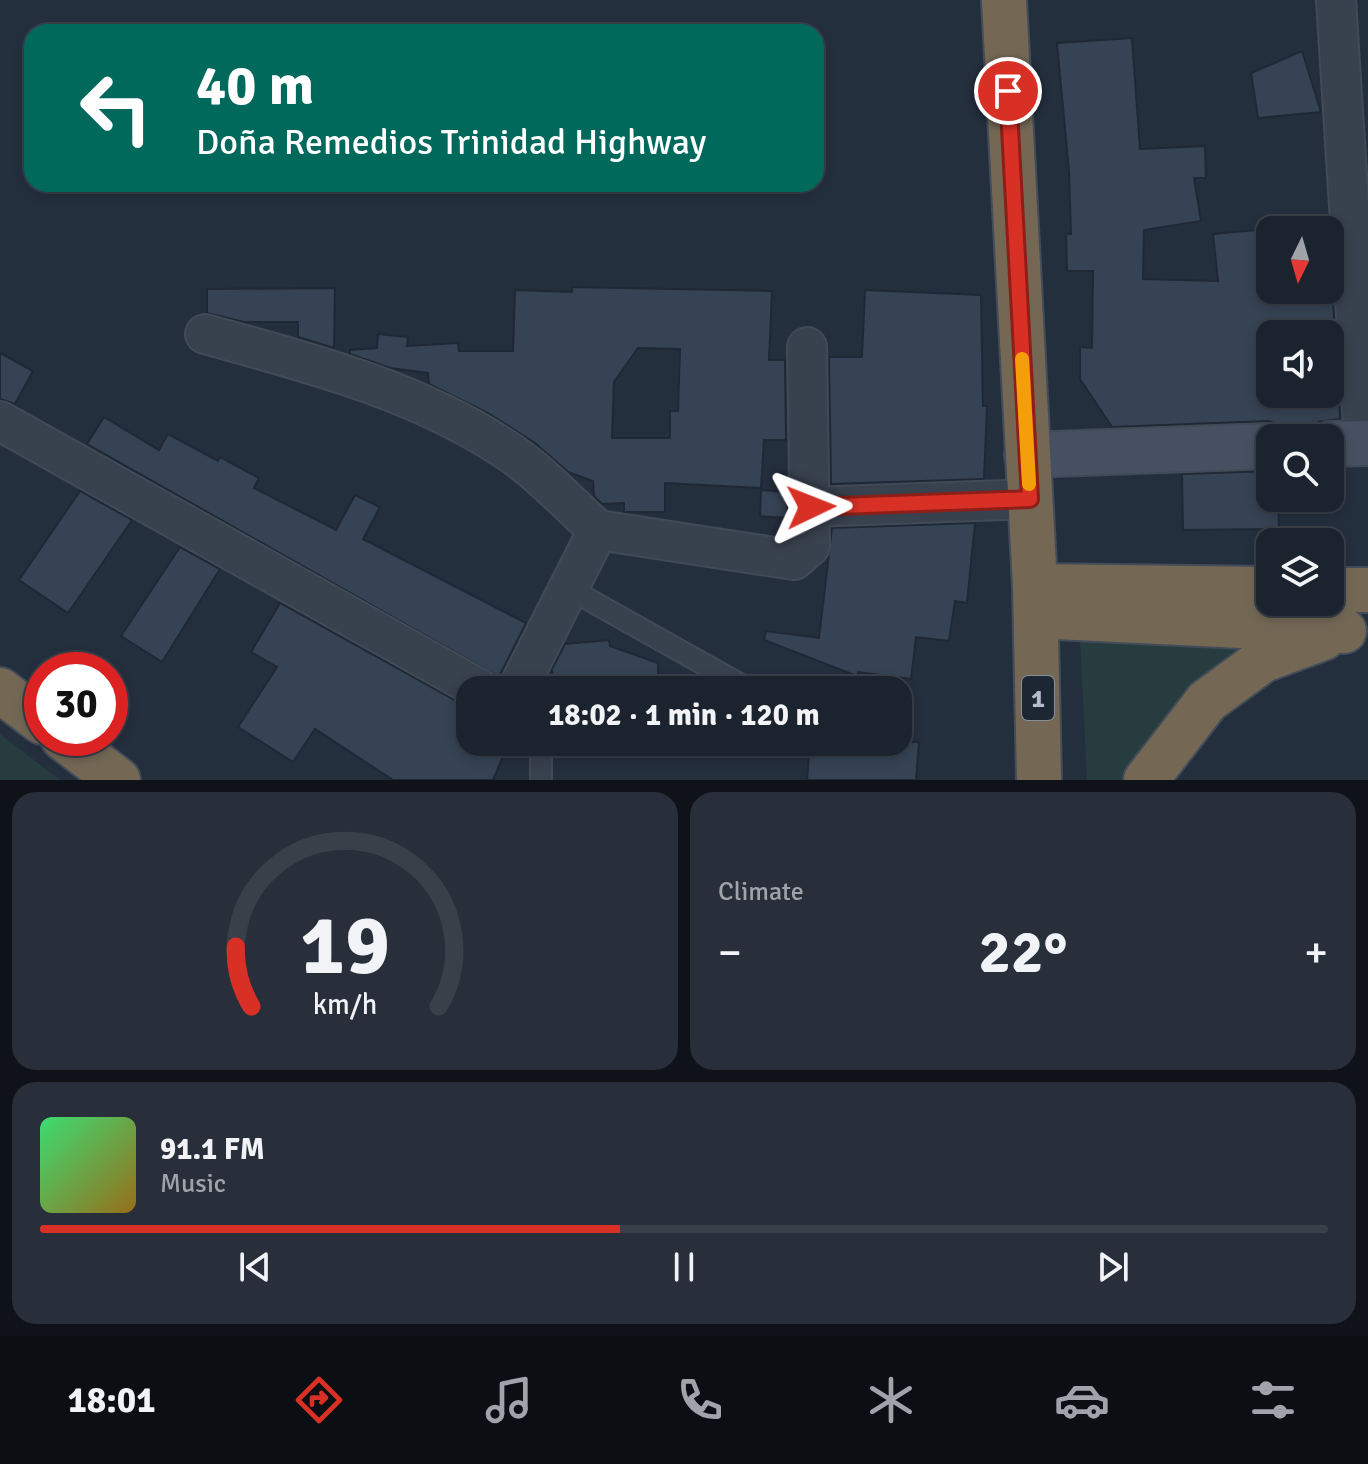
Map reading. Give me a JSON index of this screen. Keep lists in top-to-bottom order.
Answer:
{
  "streets": {
    "highway": ["1"]
  },
  "north": "bottom",
  "page": {
    "turn": ["40 m", "Doña Remedios Trinidad Highway"],
    "limit": "30",
    "trip": "18:02 · 1 min · 120 m",
    "tile": "Climate",
    "heat": ["−", "22°", "+"],
    "song": ["91.1 FM", "Music"],
    "tabs": "18:01",
    "gauge": ["19", "km/h"]
  }
}
